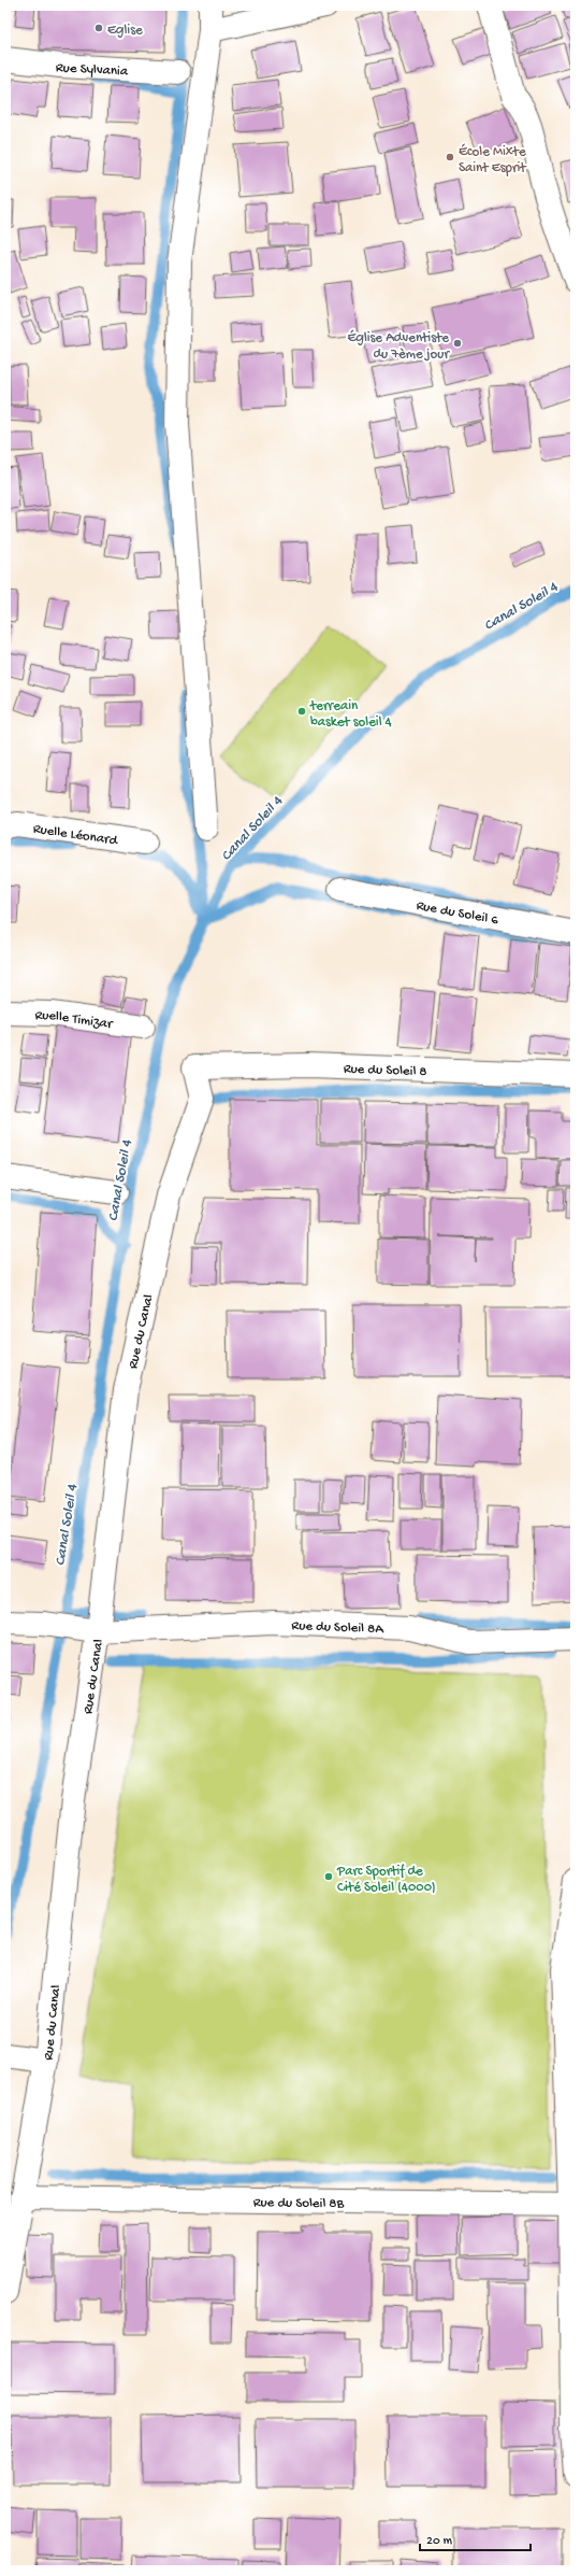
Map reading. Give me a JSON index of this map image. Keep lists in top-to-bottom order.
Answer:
{
  "streets": {
    "street": [
      "Rue Sylvania",
      "Ruelle Léonard",
      "Rue du Soleil 6",
      "Ruelle Timizar",
      "Rue du Soleil 8",
      "Rue du Canal",
      "Rue du Soleil 8A",
      "Rue du Soleil 8B"
    ]
  },
  "crossings": [
    ["Rue du Soleil 8", "Rue du Canal"],
    ["Rue du Canal", "Rue du Soleil 8A"],
    ["Rue du Canal", "Rue du Soleil 8B"]
  ],
  "water": ["Canal Soleil 4"],
  "places": [
    "Eglise",
    "École Mixte Saint Esprit",
    "Église Adventiste du 7ème jour",
    "terreain basket soleil 4",
    "Parc Sportif de Cité Soleil (4000)"
  ],
  "scale_bar": "20 m"
}
